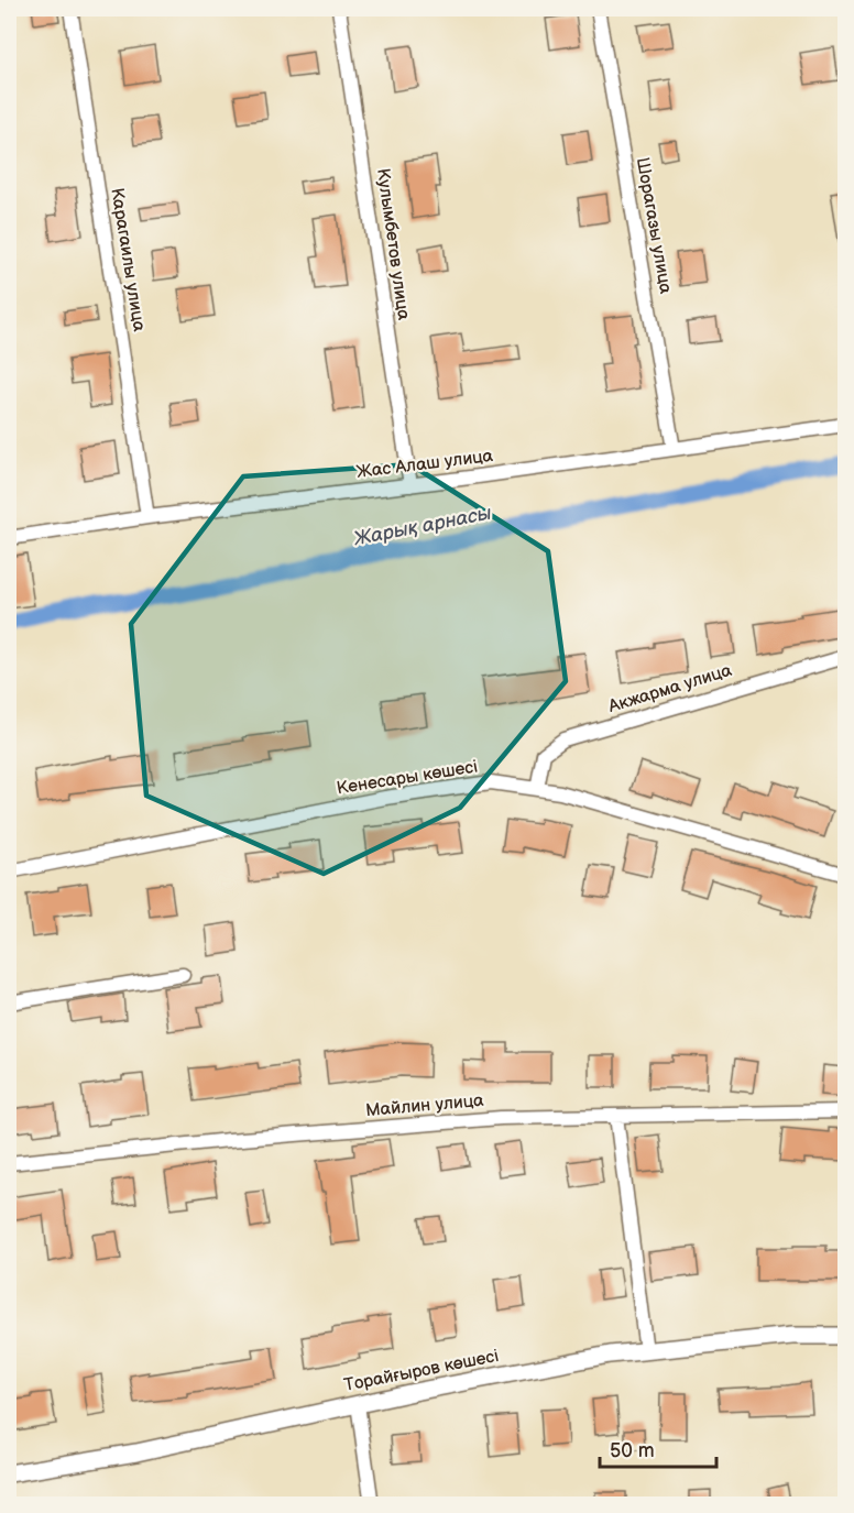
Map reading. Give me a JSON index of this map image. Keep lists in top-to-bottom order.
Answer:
{
  "streets": {
    "street": [
      "Шорагазы улица",
      "Кулымбетов улица",
      "Карагаилы улица",
      "Жас Алаш улица",
      "Акжарма улица",
      "Кенесары көшесі",
      "Майлин улица",
      "Торайғыров көшесі"
    ]
  },
  "crossings": [
    ["Шорагазы улица", "Жас Алаш улица"],
    ["Кулымбетов улица", "Жас Алаш улица"],
    ["Карагаилы улица", "Жас Алаш улица"],
    ["Акжарма улица", "Кенесары көшесі"]
  ],
  "water": ["Жарық арнасы"],
  "scale_bar": "50 m"
}
